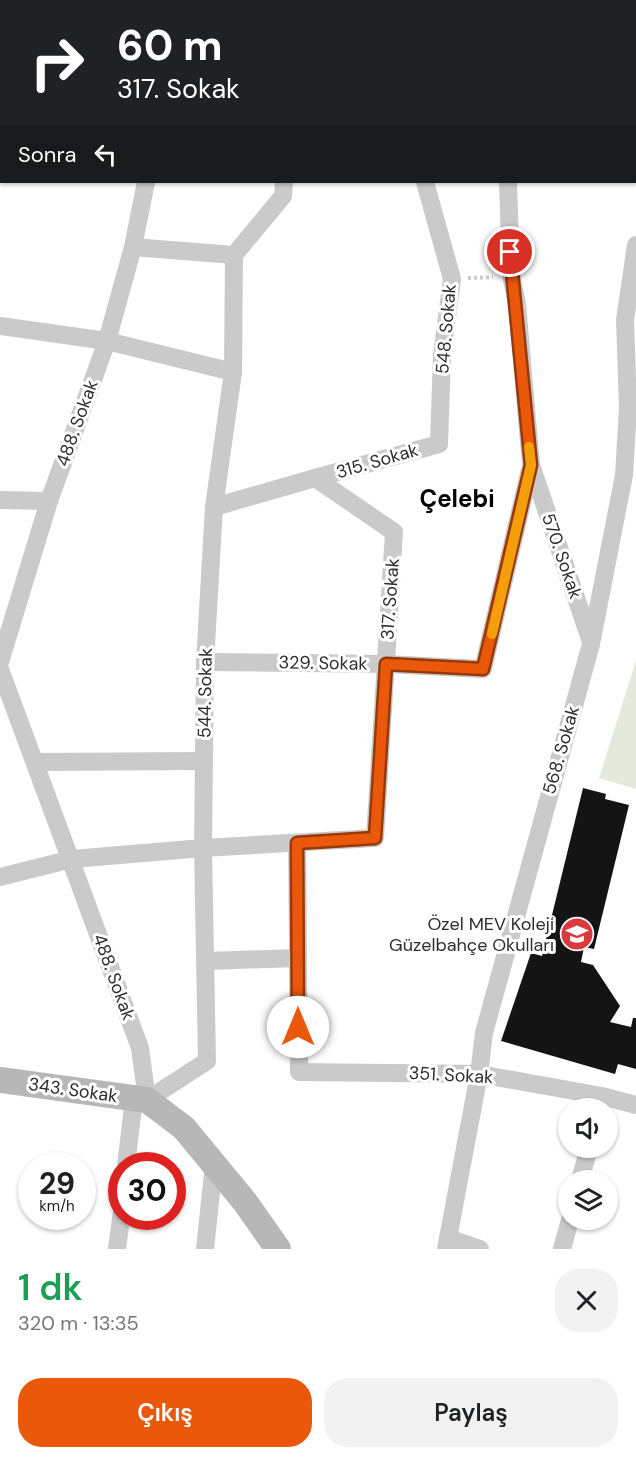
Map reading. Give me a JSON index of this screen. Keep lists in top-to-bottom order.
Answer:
{
  "streets": {
    "main road": ["343. Sokak"],
    "street": [
      "548. Sokak",
      "488. Sokak",
      "315. Sokak",
      "570. Sokak",
      "317. Sokak",
      "329. Sokak",
      "544. Sokak",
      "568. Sokak",
      "351. Sokak"
    ]
  },
  "crossings": [
    ["548. Sokak", "315. Sokak"],
    ["488. Sokak", "317. Sokak"],
    ["488. Sokak", "544. Sokak"],
    ["488. Sokak", "343. Sokak"],
    ["315. Sokak", "317. Sokak"],
    ["570. Sokak", "329. Sokak"],
    ["570. Sokak", "568. Sokak"],
    ["317. Sokak", "329. Sokak"],
    ["317. Sokak", "544. Sokak"],
    ["329. Sokak", "544. Sokak"],
    ["544. Sokak", "343. Sokak"],
    ["568. Sokak", "351. Sokak"]
  ],
  "districts": ["Çelebi"],
  "places": {
    "school or university": ["Özel MEV Koleji Güzelbahçe Okulları"]
  },
  "page": {
    "turn": ["60 m", "317. Sokak"],
    "then": "Sonra",
    "speed": "29 km/h",
    "limit": "30",
    "heading": ["1 dk", "320 m · 13:35"],
    "buttons": ["Çıkış", "Paylaş"]
  }
}
